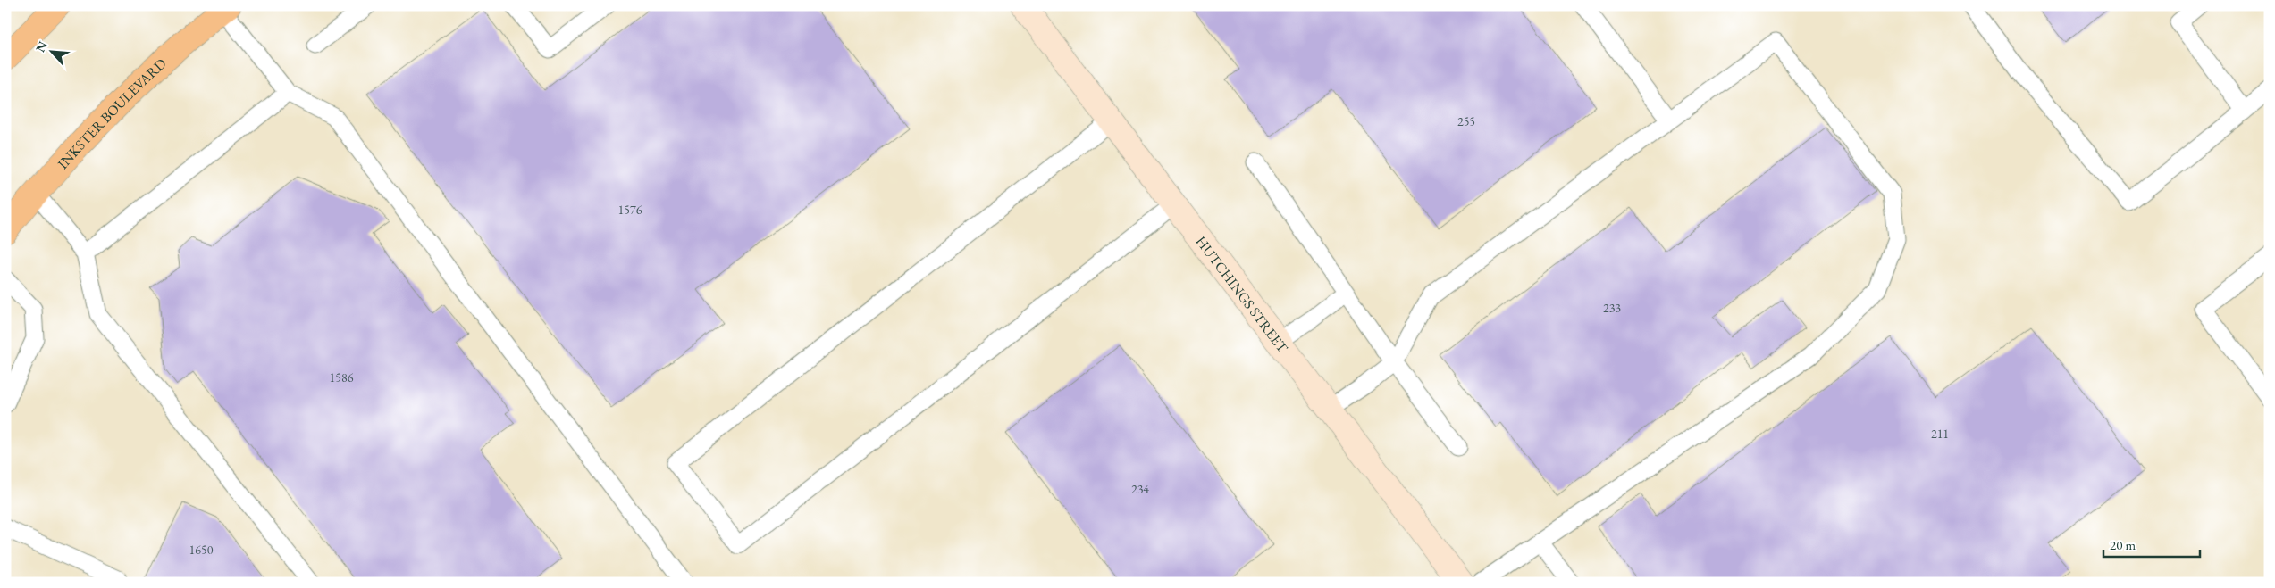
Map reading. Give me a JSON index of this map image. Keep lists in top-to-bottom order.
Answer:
{
  "streets": {
    "main road": ["INKSTER BOULEVARD"],
    "street": ["HUTCHINGS STREET"]
  },
  "house_numbers": [
    "255",
    "1576",
    "233",
    "1586",
    "211",
    "234",
    "1650"
  ],
  "scale_bar": "20 m",
  "north": "top left"
}
